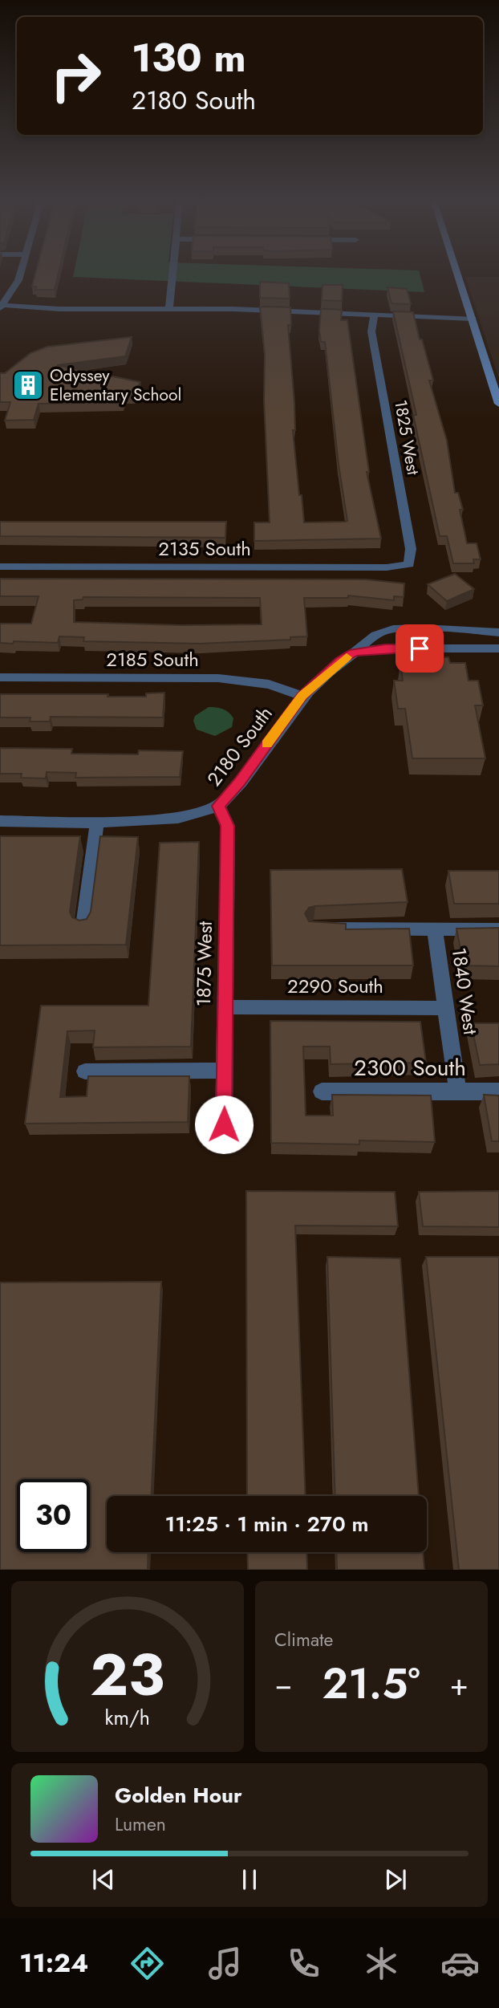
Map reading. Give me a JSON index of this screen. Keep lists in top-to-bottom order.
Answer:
{
  "streets": {
    "street": [
      "1825 West",
      "2135 South",
      "2185 South",
      "2180 South",
      "1875 West",
      "2290 South",
      "1840 West",
      "2300 South"
    ]
  },
  "crossings": [
    ["1825 West", "2135 South"],
    ["2185 South", "2180 South"],
    ["2180 South", "1875 West"],
    ["1875 West", "2290 South"],
    ["2290 South", "1840 West"],
    ["1840 West", "2300 South"]
  ],
  "places": {
    "building": ["Odyssey Elementary School"]
  },
  "page": {
    "turn": ["130 m", "2180 South"],
    "limit": "30",
    "trip": "11:25 · 1 min · 270 m",
    "tile": "Climate",
    "heat": ["−", "21.5°", "+"],
    "song": ["Golden Hour", "Lumen"],
    "tabs": "11:24",
    "gauge": ["23", "km/h"]
  }
}
